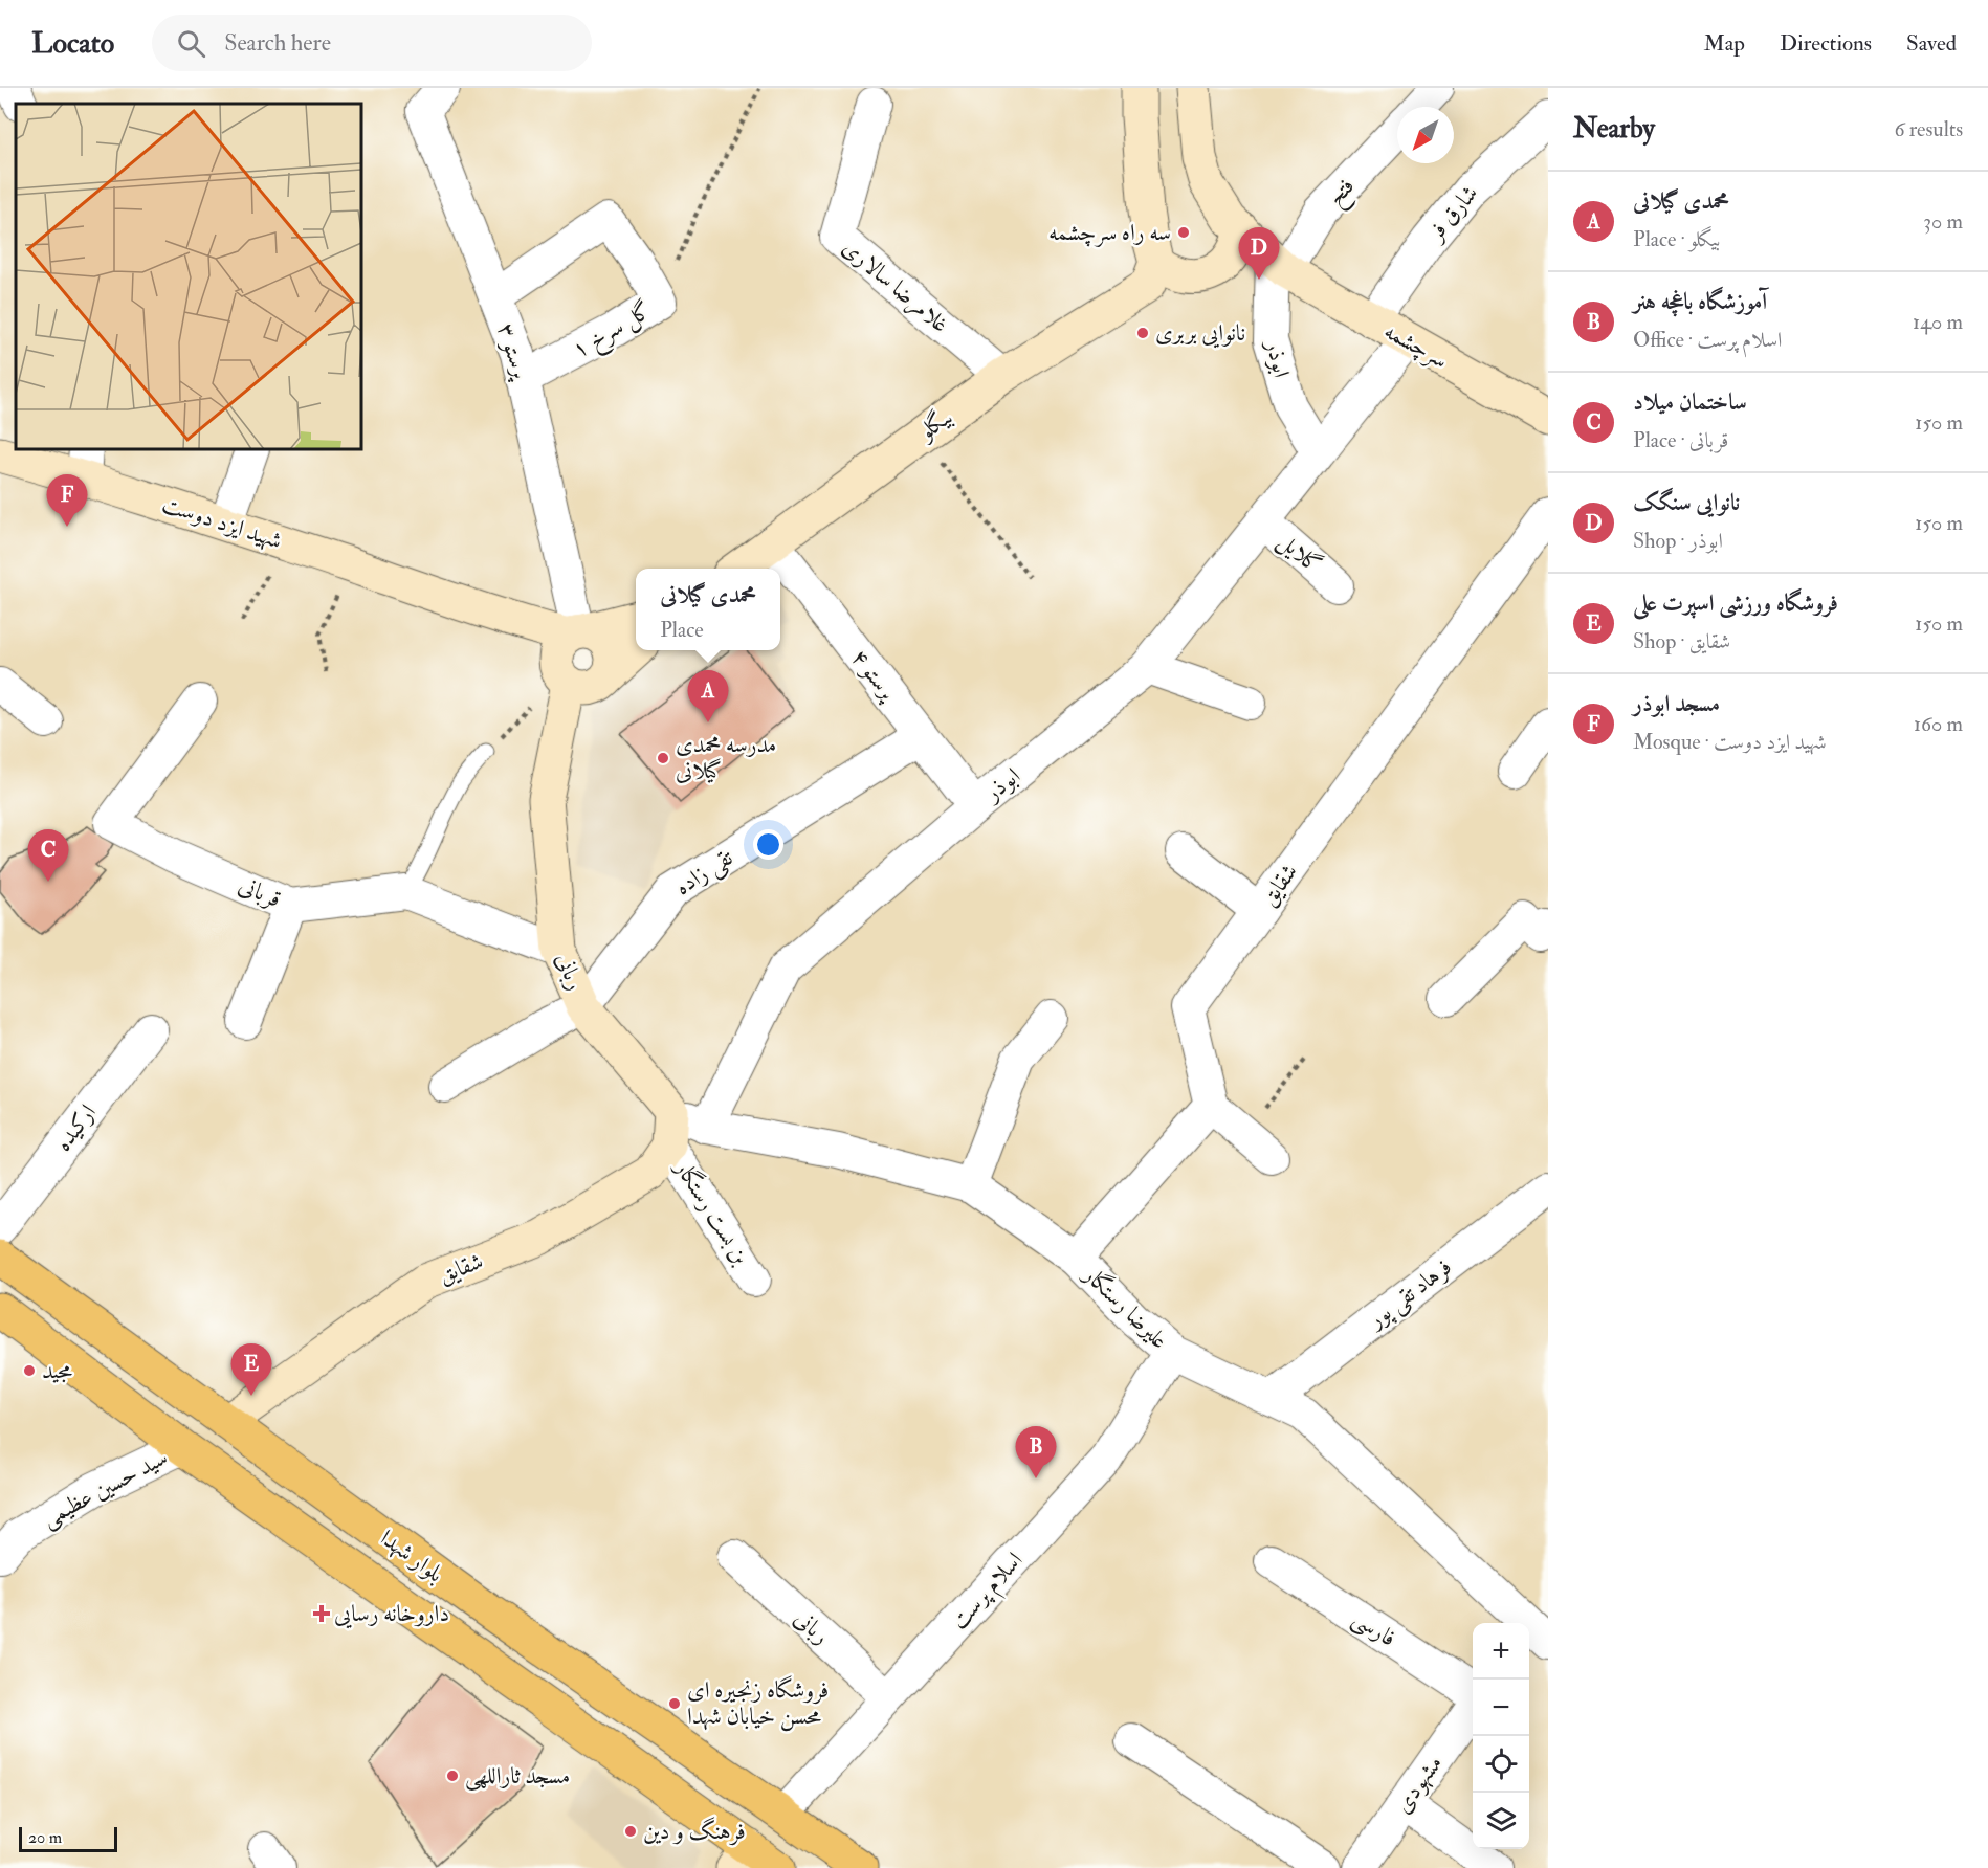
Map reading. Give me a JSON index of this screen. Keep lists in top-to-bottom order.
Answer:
{
  "streets": {
    "main road": [
      "سرچشمه",
      "بیگلو",
      "شهید ایزد دوست",
      "شقایق",
      "ربانی",
      "بلوار شهدا"
    ],
    "street": [
      "فتح",
      "شارق فر",
      "غلامرضا سالاری",
      "گل سرخ ۱",
      "پرستو ۳",
      "ابوذر",
      "گلایل",
      "پرستو ۴",
      "تقی زاده",
      "قربانی",
      "ارکیده",
      "بن بست رستگار",
      "فرهاد تقی پور",
      "علیرضا رستگار",
      "سید حسین عظیمی",
      "اسلام پرست",
      "فارسی",
      "مشهودی"
    ]
  },
  "crossings": [
    ["فتح", "سرچشمه"],
    ["فتح", "ابوذر"],
    ["شارق فر", "سرچشمه"],
    ["غلامرضا سالاری", "بیگلو"],
    ["گل سرخ ۱", "پرستو ۳"],
    ["سرچشمه", "ابوذر"],
    ["پرستو ۳", "شهید ایزد دوست"],
    ["پرستو ۳", "ربانی"],
    ["ابوذر", "گلایل"],
    ["ابوذر", "پرستو ۴"],
    ["ابوذر", "علیرضا رستگار"],
    ["بیگلو", "پرستو ۴"],
    ["شهید ایزد دوست", "ربانی"],
    ["پرستو ۴", "تقی زاده"],
    ["تقی زاده", "ربانی"],
    ["شقایق", "بن بست رستگار"],
    ["شقایق", "بلوار شهدا"],
    ["قربانی", "ربانی"],
    ["ربانی", "علیرضا رستگار"],
    ["ربانی", "اسلام پرست"],
    ["فرهاد تقی پور", "علیرضا رستگار"],
    ["علیرضا رستگار", "اسلام پرست"],
    ["سید حسین عظیمی", "بلوار شهدا"],
    ["بلوار شهدا", "اسلام پرست"]
  ],
  "places": {
    "other": [
      "سه راه سرچشمه",
      "نانوایی بربری",
      "مدرسه محمدی گیلانی",
      "مجید",
      "فروشگاه زنجیره ای محسن خیابان شهدا",
      "مسجد ثاراللهی",
      "فرهنگ و دین"
    ],
    "health": ["داروخانه رسایی"]
  },
  "scale_bar": "20 m",
  "north": "bottom left",
  "page": {
    "header": "Locato",
    "search": "Search here",
    "nav": ["Map", "Directions", "Saved"],
    "heading": ["Nearby", "6 results"],
    "list": [
      {
        "mark": "A",
        "name": "محمدی گیلانی",
        "note": "Place · بیگلو",
        "value": "30 m"
      },
      {
        "mark": "B",
        "name": "آموزشگاه باغچه هنر",
        "note": "Office · اسلام پرست",
        "value": "140 m"
      },
      {
        "mark": "C",
        "name": "ساختمان میلاد",
        "note": "Place · قربانی",
        "value": "150 m"
      },
      {
        "mark": "D",
        "name": "نانوایی سنگک",
        "note": "Shop · ابوذر",
        "value": "150 m"
      },
      {
        "mark": "E",
        "name": "فروشگاه ورزشی اسپرت علی",
        "note": "Shop · شقایق",
        "value": "150 m"
      },
      {
        "mark": "F",
        "name": "مسجد ابوذر",
        "note": "Mosque · شهید ایزد دوست",
        "value": "160 m"
      }
    ],
    "pins": [
      "D",
      "F",
      "A",
      "C",
      "E",
      "B"
    ],
    "popup": ["محمدی گیلانی", "Place"],
    "map_buttons": ["+", "−"],
    "scale": "20 m"
  }
}
